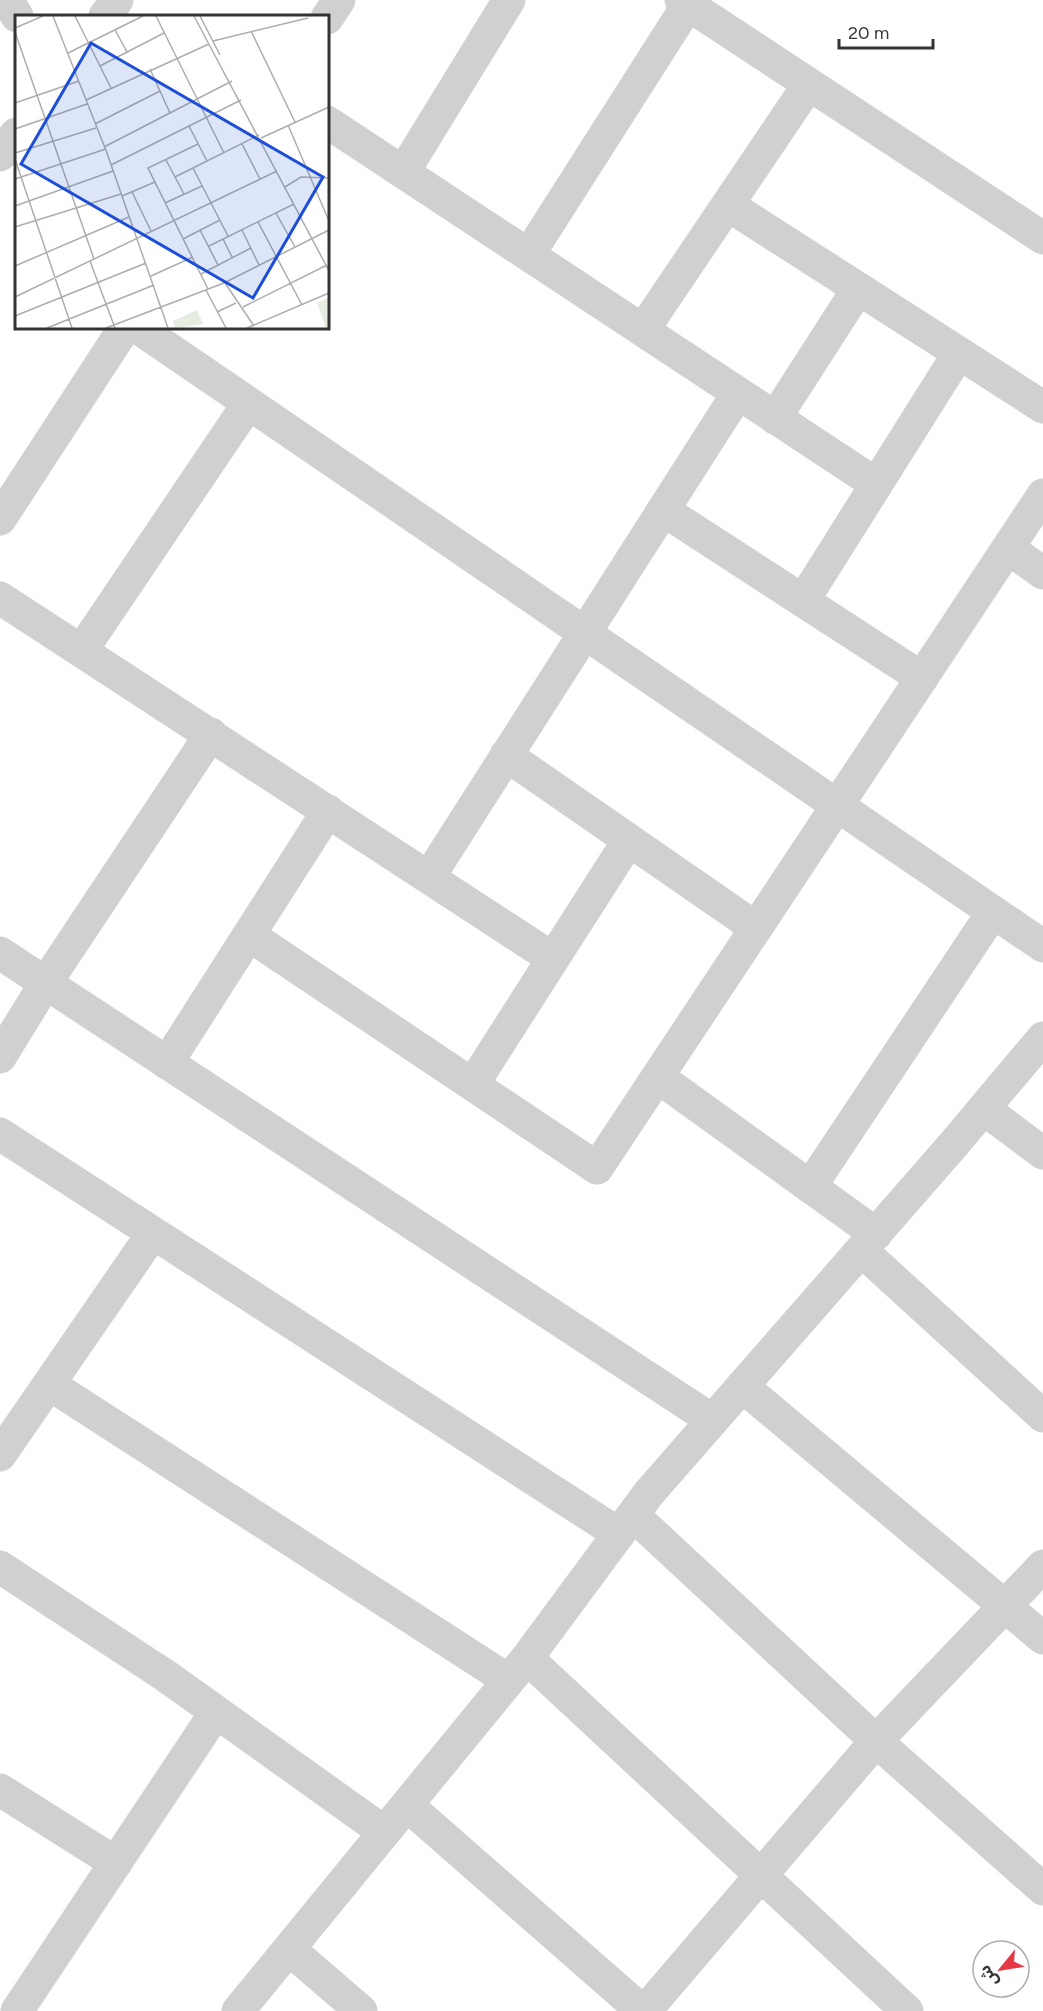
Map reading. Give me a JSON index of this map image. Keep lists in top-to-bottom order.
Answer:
{
  "scale_bar": "20 m",
  "north": "bottom left"
}
